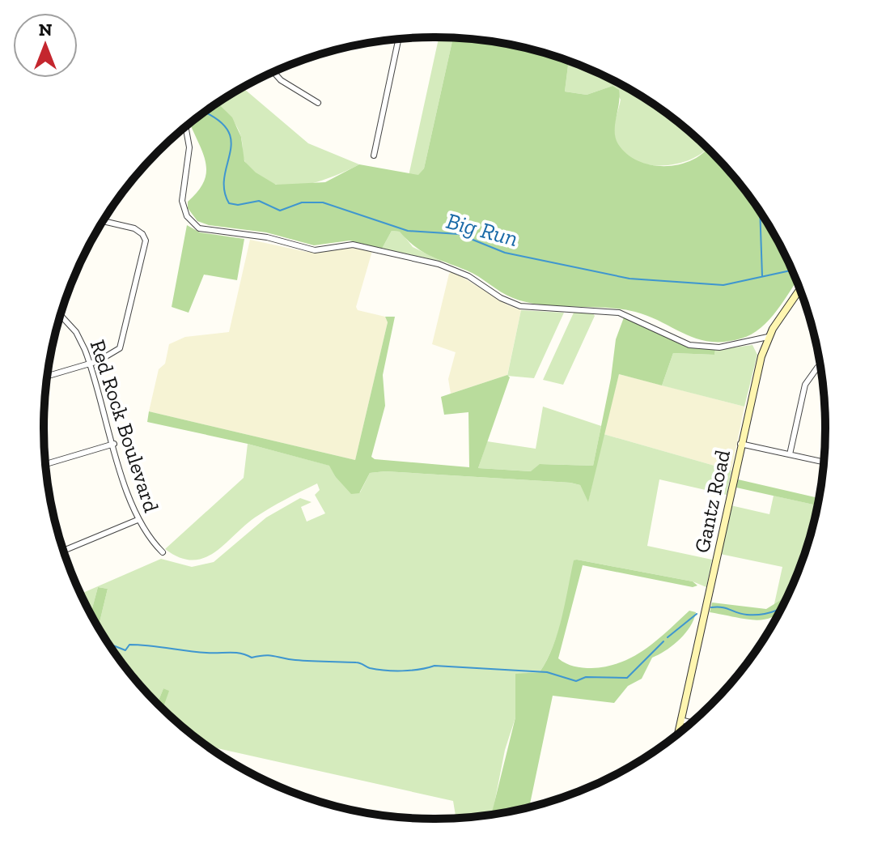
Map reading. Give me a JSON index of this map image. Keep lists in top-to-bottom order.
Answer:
{
  "streets": {
    "main road": ["Gantz Road"],
    "street": ["Red Rock Boulevard"]
  },
  "water": ["Big Run"],
  "north": "top"
}
